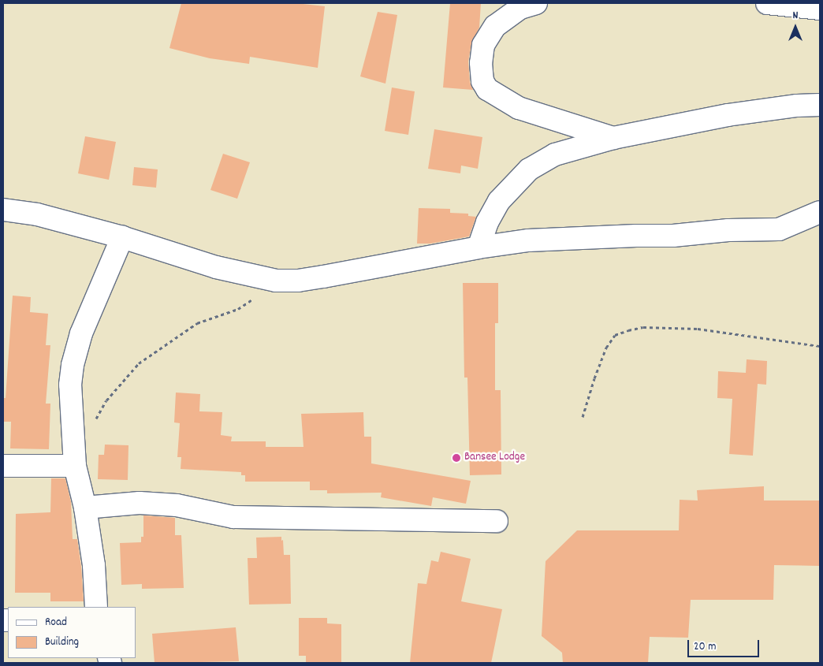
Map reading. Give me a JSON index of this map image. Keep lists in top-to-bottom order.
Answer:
{
  "places": ["Bansee Lodge"],
  "legend": ["Road", "Building"],
  "scale_bar": "20 m",
  "north": "top"
}
